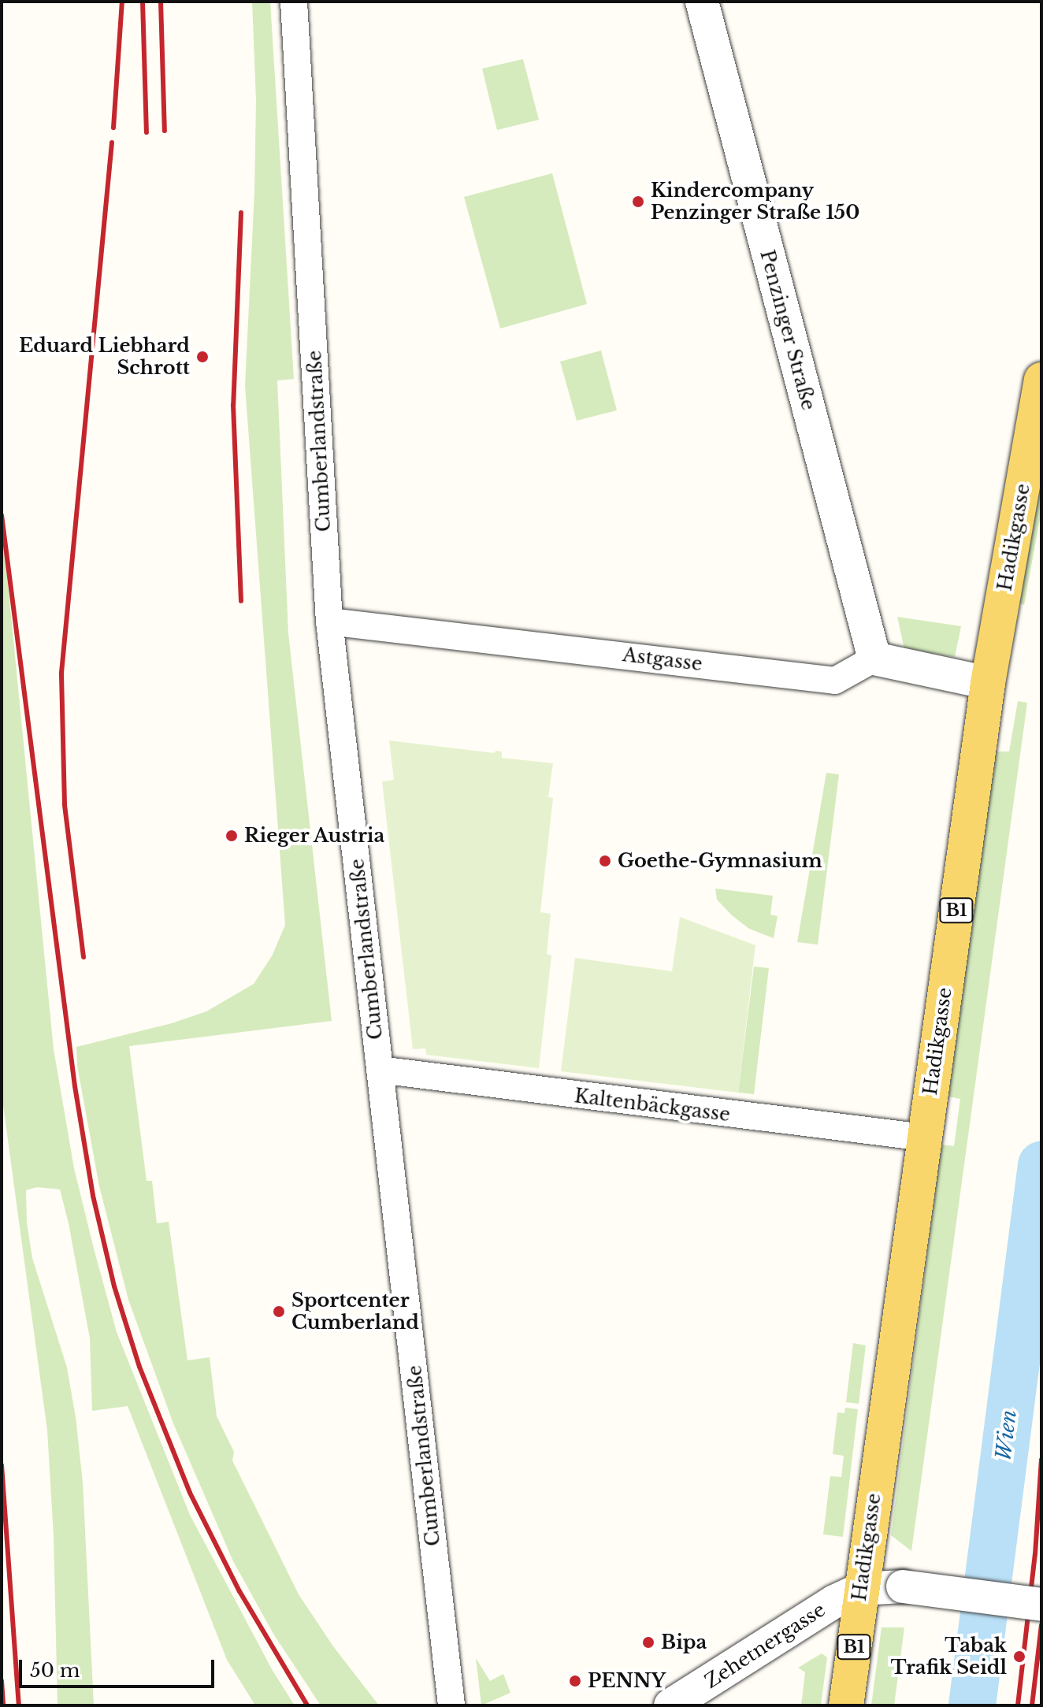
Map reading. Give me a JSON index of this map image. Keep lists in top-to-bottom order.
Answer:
{
  "streets": {
    "main road": ["Hadikgasse", "B1"],
    "street": [
      "Penzinger Straße",
      "Cumberlandstraße",
      "Astgasse",
      "Kaltenbäckgasse",
      "Zehetnergasse"
    ]
  },
  "crossings": [
    ["Penzinger Straße", "Astgasse"],
    ["Cumberlandstraße", "Astgasse"],
    ["Cumberlandstraße", "Kaltenbäckgasse"],
    ["Hadikgasse", "Kaltenbäckgasse"],
    ["Hadikgasse", "Zehetnergasse"]
  ],
  "water": ["Wien"],
  "places": [
    "Kindercompany Penzinger Straße 150",
    "Eduard Liebhard Schrott",
    "Rieger Austria",
    "Goethe-Gymnasium",
    "Sportcenter Cumberland",
    "Bipa",
    "Tabak Trafik Seidl",
    "PENNY"
  ],
  "scale_bar": "50 m"
}
